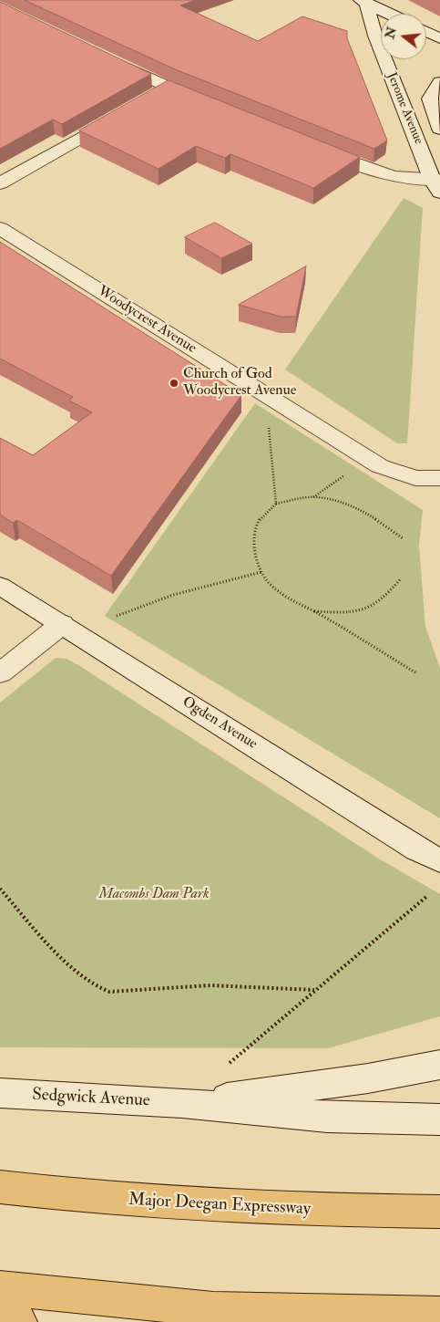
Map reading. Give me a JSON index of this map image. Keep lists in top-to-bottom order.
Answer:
{
  "streets": {
    "highway": ["Major Deegan Expressway"],
    "street": [
      "Jerome Avenue",
      "Woodycrest Avenue",
      "Ogden Avenue",
      "Sedgwick Avenue"
    ]
  },
  "parks": ["Macombs Dam Park"],
  "places": ["Church of God Woodycrest Avenue"],
  "north": "left"
}
